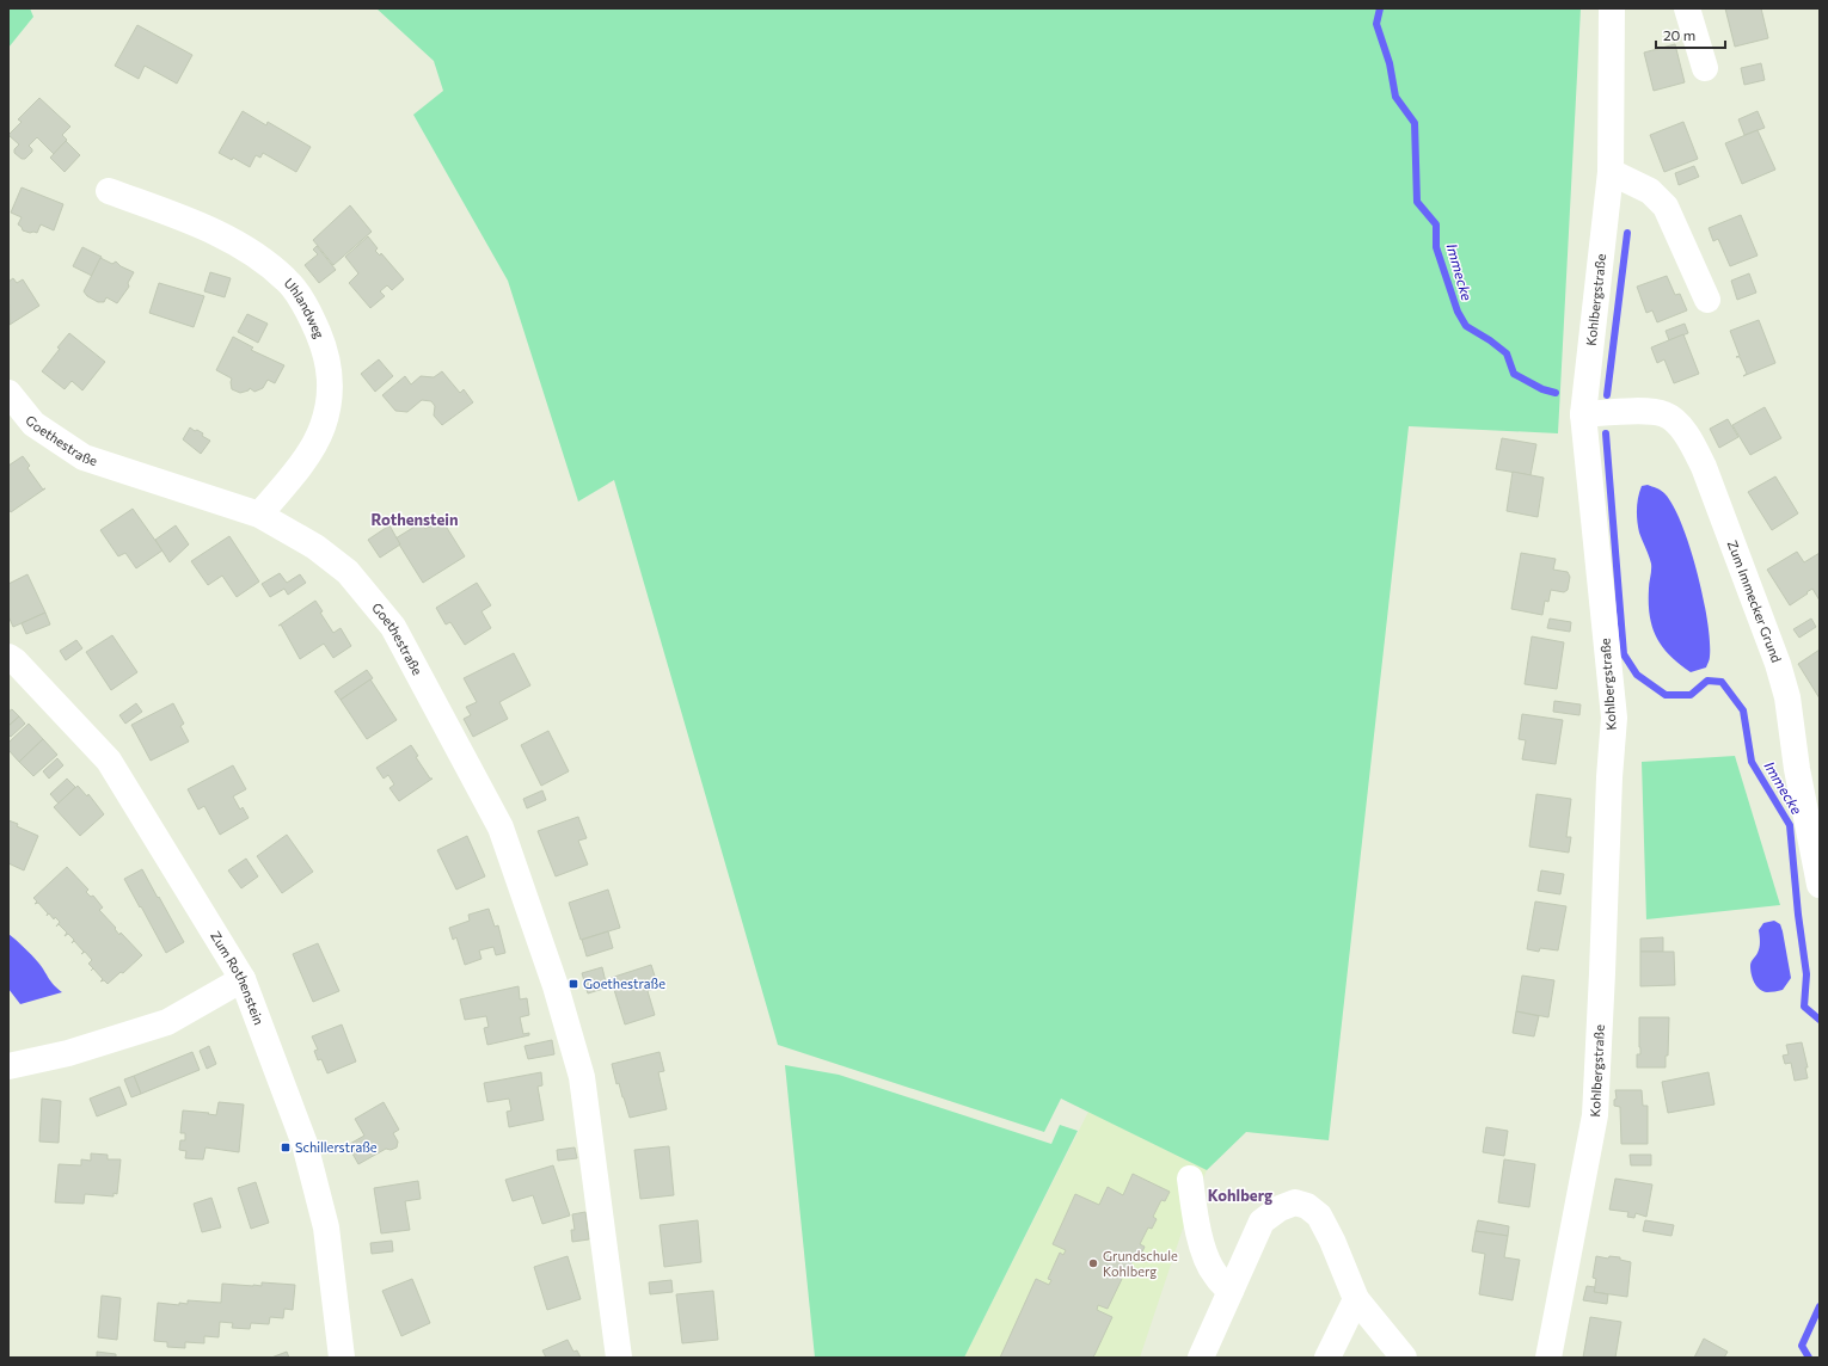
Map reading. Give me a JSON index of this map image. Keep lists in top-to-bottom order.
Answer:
{
  "streets": {
    "street": [
      "Kohlbergstraße",
      "Uhlandweg",
      "Goethestraße",
      "Zum Immecker Grund",
      "Zum Rothenstein"
    ]
  },
  "crossings": [
    ["Kohlbergstraße", "Zum Immecker Grund"],
    ["Uhlandweg", "Goethestraße"]
  ],
  "districts": ["Rothenstein", "Kohlberg"],
  "water": ["Immecke"],
  "places": {
    "transit": ["Goethestraße", "Schillerstraße"],
    "other": ["Grundschule Kohlberg"]
  },
  "scale_bar": "20 m"
}
